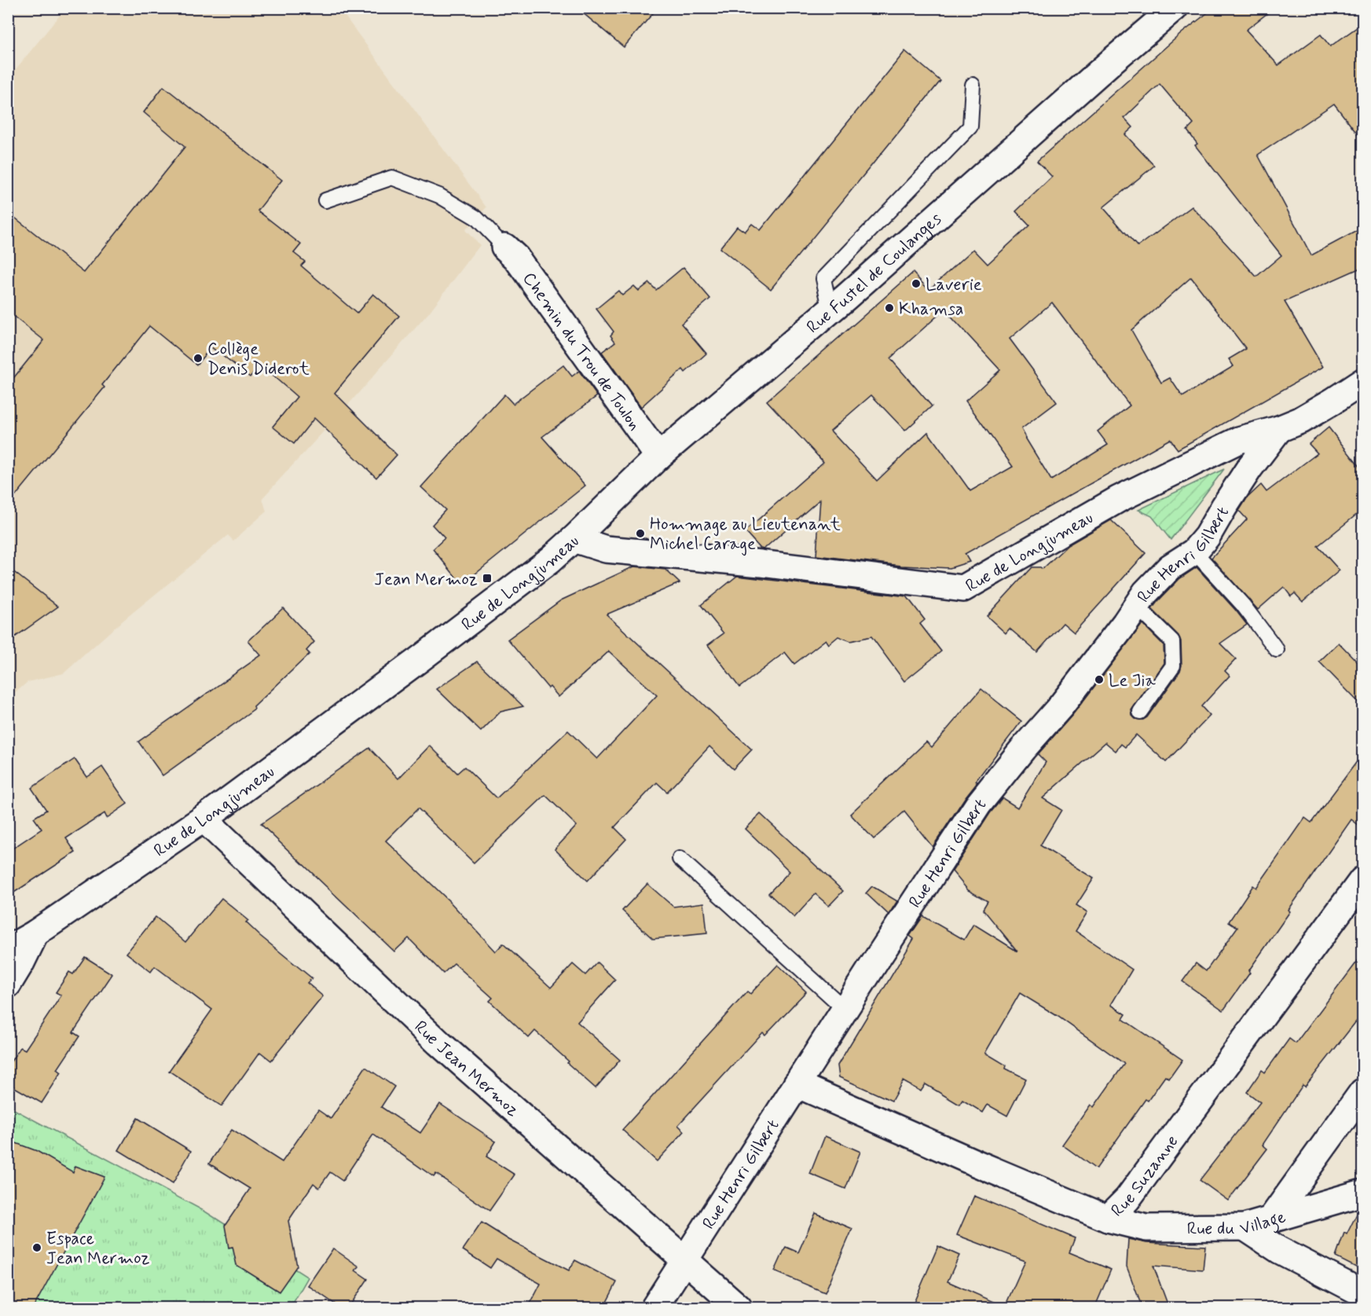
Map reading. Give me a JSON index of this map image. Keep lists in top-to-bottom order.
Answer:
{
  "streets": {
    "street": [
      "Rue Fustel de Coulanges",
      "Chemin du Trou de Toulon",
      "Rue de Longjumeau",
      "Rue Henri Gilbert",
      "Rue Jean Mermoz",
      "Rue Suzanne",
      "Rue du Village"
    ]
  },
  "crossings": [
    ["Rue Fustel de Coulanges", "Chemin du Trou de Toulon"],
    ["Rue Fustel de Coulanges", "Rue de Longjumeau"],
    ["Rue de Longjumeau", "Rue Henri Gilbert"],
    ["Rue de Longjumeau", "Rue Jean Mermoz"],
    ["Rue Henri Gilbert", "Rue Jean Mermoz"],
    ["Rue Henri Gilbert", "Rue Suzanne"],
    ["Rue Suzanne", "Rue du Village"]
  ],
  "places": {
    "other": [
      "Laverie",
      "Khamsa",
      "Collège Denis Diderot",
      "Hommage au Lieutenant Michel Carage",
      "Le Jia",
      "Espace Jean Mermoz"
    ],
    "transit": ["Jean Mermoz"]
  }
}
